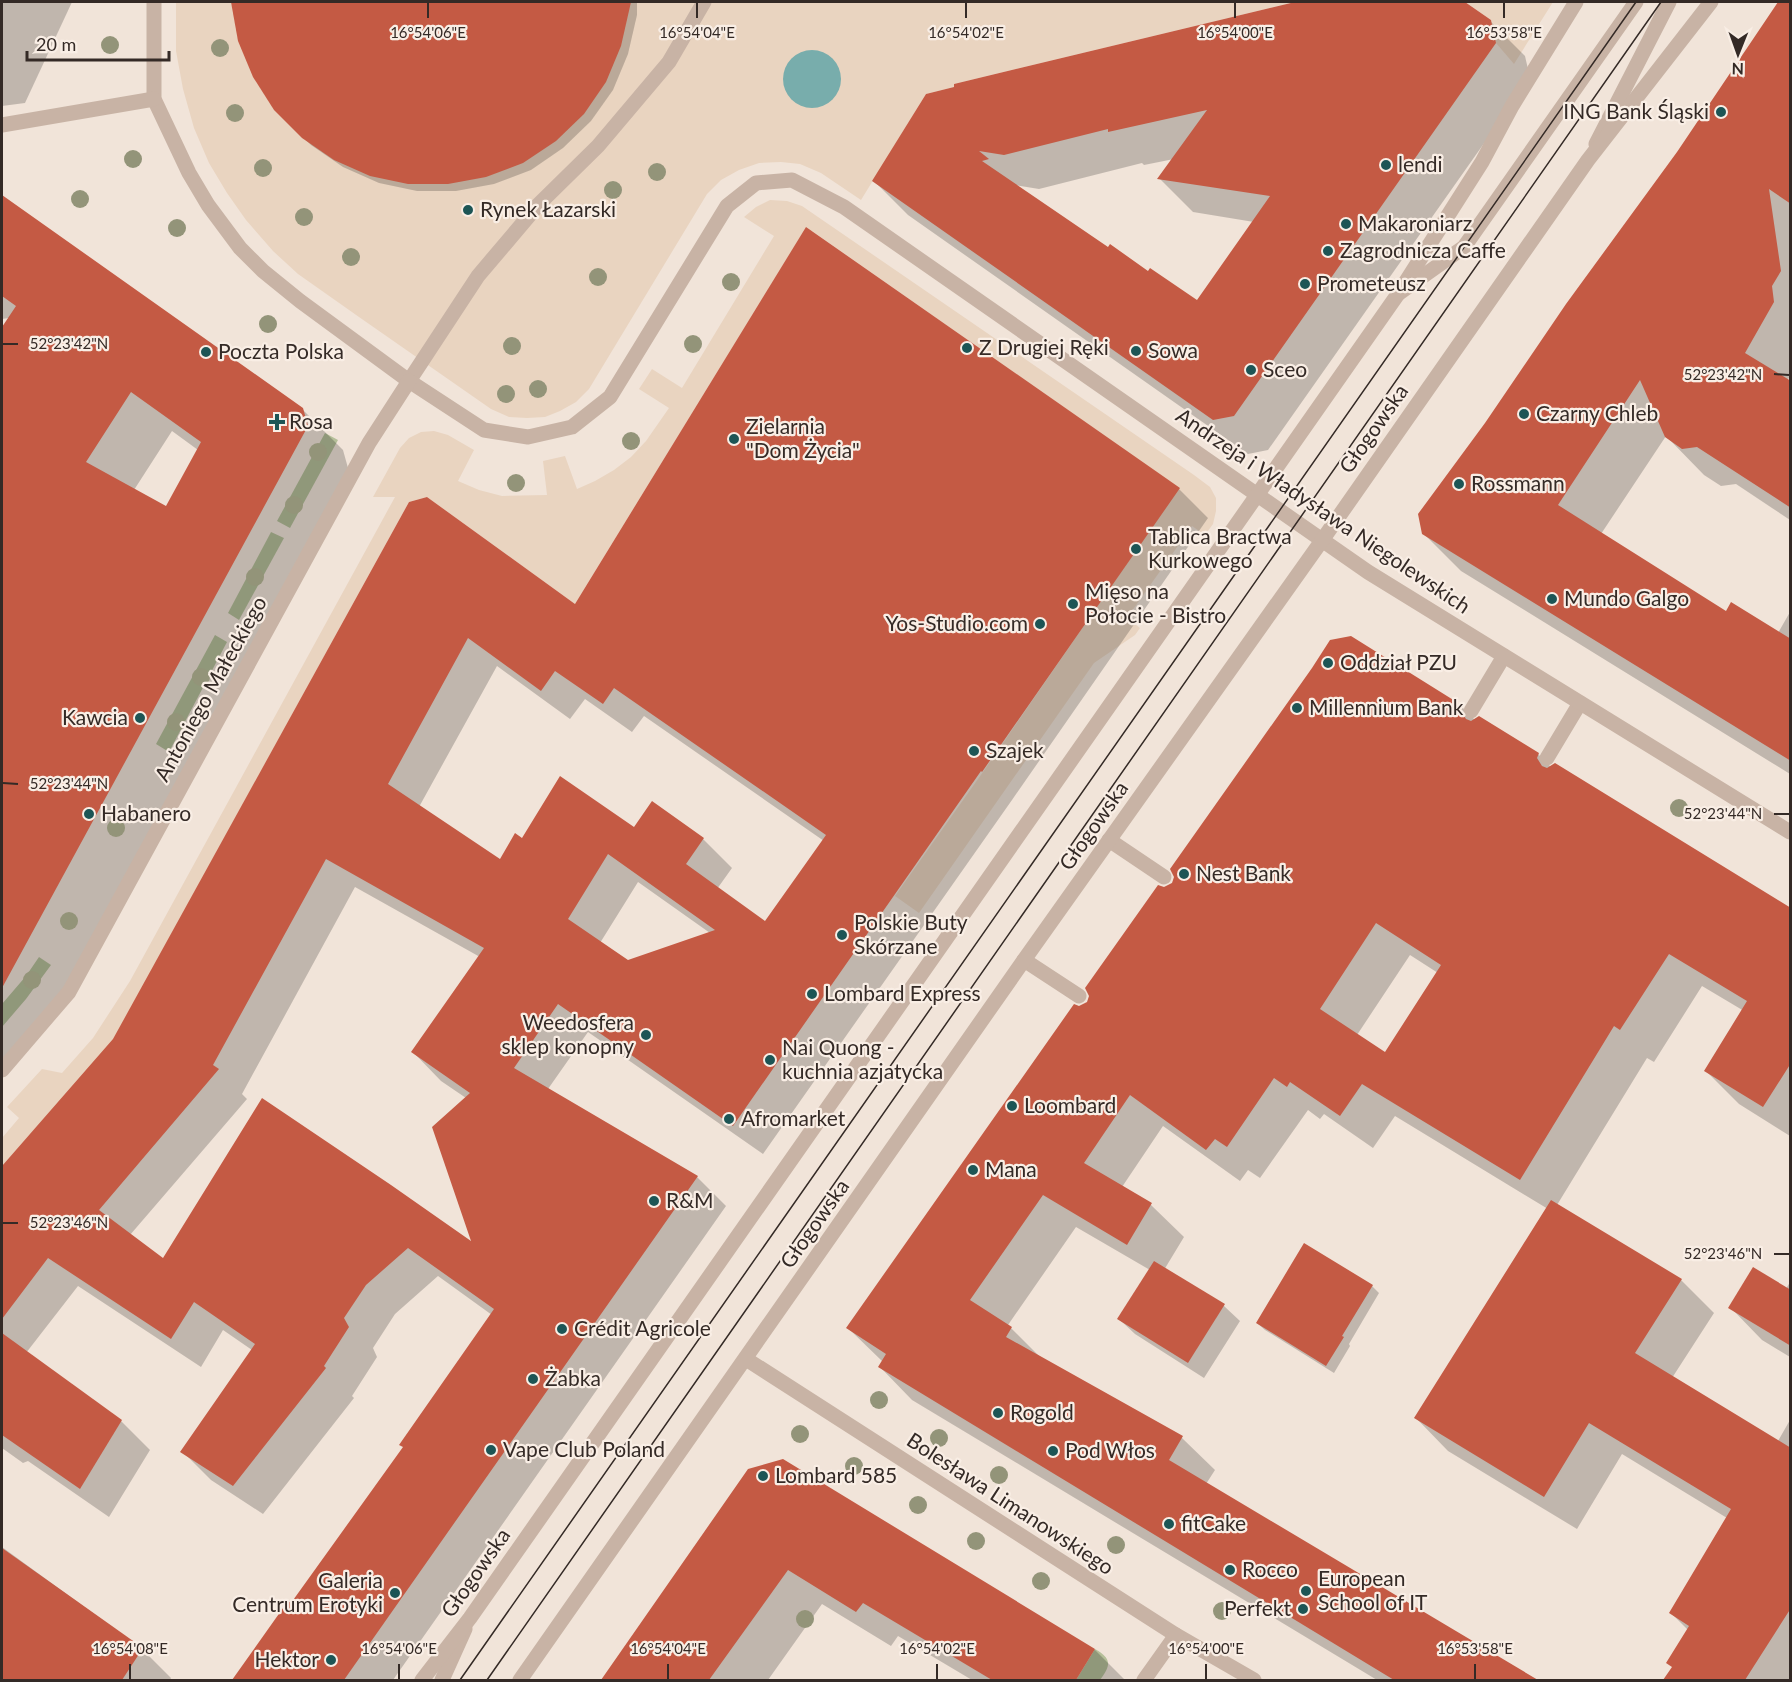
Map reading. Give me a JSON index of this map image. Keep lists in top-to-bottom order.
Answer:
{
  "streets": {
    "street": [
      "Głogowska",
      "Andrzeja i Władysława Niegolewskich",
      "Antoniego Małeckiego",
      "Bolesława Limanowskiego"
    ]
  },
  "crossings": [
    ["Głogowska", "Andrzeja i Władysława Niegolewskich"],
    ["Głogowska", "Bolesława Limanowskiego"],
    ["Andrzeja i Władysława Niegolewskich", "Antoniego Małeckiego"]
  ],
  "places": {
    "other": [
      "ING Bank Śląski",
      "lendi",
      "Rynek Łazarski",
      "Makaroniarz",
      "Zagrodnicza Caffe",
      "Prometeusz",
      "Z Drugiej Ręki",
      "Sowa",
      "Poczta Polska",
      "Sceo",
      "Czarny Chleb",
      "Zielarnia \"Dom Życia\"",
      "Rossmann",
      "Tablica Bractwa Kurkowego",
      "Mundo Galgo",
      "Mięso na Połocie - Bistro",
      "Yos-Studio.com",
      "Oddział PZU",
      "Millennium Bank",
      "Kawcia",
      "Szajek",
      "Habanero",
      "Nest Bank",
      "Polskie Buty Skórzane",
      "Lombard Express",
      "Weedosfera sklep konopny",
      "Nai Quong - kuchnia azjatycka",
      "Loombard",
      "Afromarket",
      "Mana",
      "R&M",
      "Crédit Agricole",
      "Żabka",
      "Rogold",
      "Vape Club Poland",
      "Pod Włos",
      "Lombard 585",
      "fitCake",
      "Rocco",
      "European School of IT",
      "Galeria Centrum Erotyki",
      "Perfekt",
      "Hektor"
    ],
    "health": ["Rosa"]
  },
  "scale_bar": "20 m",
  "north": "bottom",
  "coordinates": [
    "16°54'06\"E",
    "16°54'04\"E",
    "16°54'02\"E",
    "16°54'00\"E",
    "16°53'58\"E",
    "52°23'42\"N",
    "52°23'44\"N",
    "52°23'46\"N",
    "16°54'08\"E"
  ]
}
